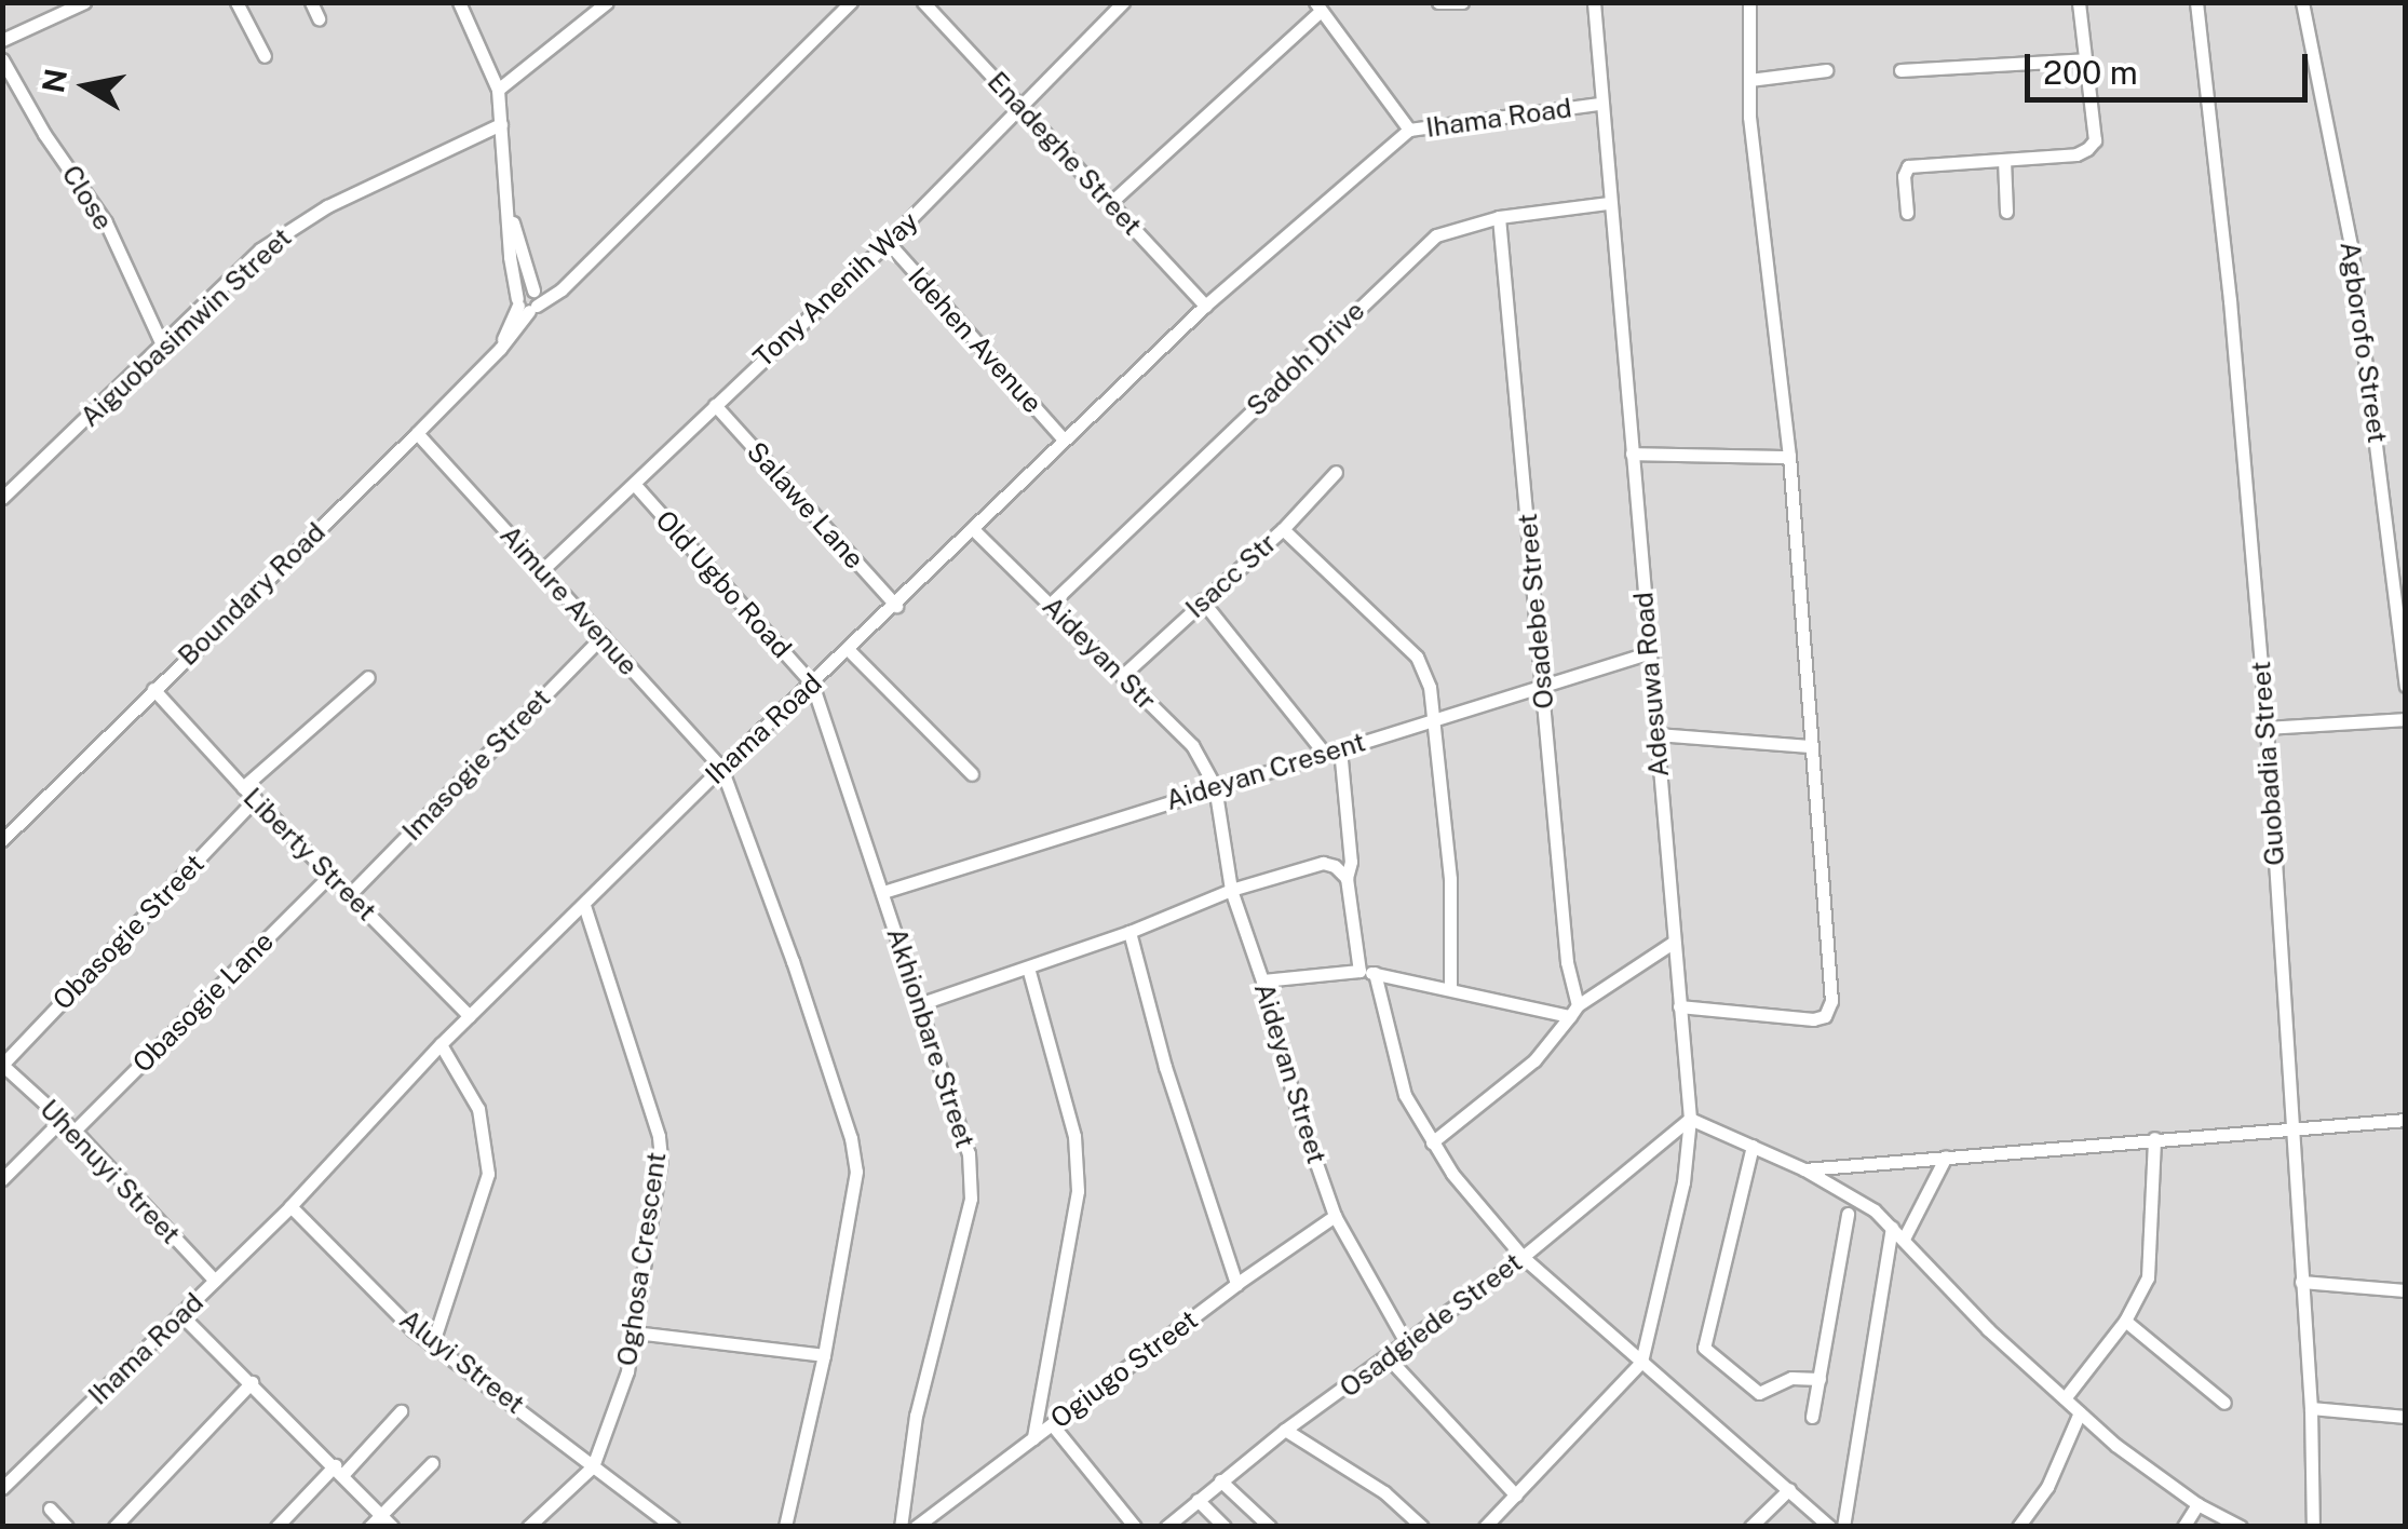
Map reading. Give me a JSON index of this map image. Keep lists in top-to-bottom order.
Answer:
{
  "streets": {
    "street": [
      "Ihama Road",
      "Enadeghe Street",
      "Close",
      "Tony Anenih Way",
      "Aiguobasimwin Street",
      "Idehen Avenue",
      "Agborofo Street",
      "Sadoh Drive",
      "Salawe Lane",
      "Isacc Str",
      "Old Ugbo Road",
      "Boundary Road",
      "Aimure Avenue",
      "Osadebe Street",
      "Aideyan Str",
      "Adesuwa Road",
      "Guobadia Street",
      "Imasogie Street",
      "Aideyan Cresent",
      "Liberty Street",
      "Obasogie Street",
      "Obasogie Lane",
      "Akhionbare Street",
      "Aideyan Street",
      "Uhenuyi Street",
      "Oghosa Crescent",
      "Osadgiede Street",
      "Aluyi Street",
      "Ogiugo Street"
    ]
  },
  "crossings": [
    ["Ihama Road", "Enadeghe Street"],
    ["Ihama Road", "Idehen Avenue"],
    ["Ihama Road", "Salawe Lane"],
    ["Ihama Road", "Old Ugbo Road"],
    ["Ihama Road", "Aimure Avenue"],
    ["Ihama Road", "Aideyan Str"],
    ["Ihama Road", "Adesuwa Road"],
    ["Ihama Road", "Liberty Street"],
    ["Ihama Road", "Akhionbare Street"],
    ["Ihama Road", "Uhenuyi Street"],
    ["Ihama Road", "Oghosa Crescent"],
    ["Ihama Road", "Aluyi Street"],
    ["Enadeghe Street", "Tony Anenih Way"],
    ["Close", "Aiguobasimwin Street"],
    ["Tony Anenih Way", "Idehen Avenue"],
    ["Tony Anenih Way", "Salawe Lane"],
    ["Tony Anenih Way", "Old Ugbo Road"],
    ["Tony Anenih Way", "Aimure Avenue"],
    ["Sadoh Drive", "Osadebe Street"],
    ["Sadoh Drive", "Aideyan Str"],
    ["Sadoh Drive", "Adesuwa Road"],
    ["Isacc Str", "Aideyan Str"],
    ["Old Ugbo Road", "Akhionbare Street"],
    ["Boundary Road", "Aimure Avenue"],
    ["Boundary Road", "Liberty Street"],
    ["Aimure Avenue", "Imasogie Street"],
    ["Osadebe Street", "Aideyan Cresent"],
    ["Aideyan Str", "Aideyan Cresent"],
    ["Aideyan Str", "Aideyan Street"],
    ["Adesuwa Road", "Aideyan Cresent"],
    ["Adesuwa Road", "Osadgiede Street"],
    ["Imasogie Street", "Liberty Street"],
    ["Aideyan Cresent", "Akhionbare Street"],
    ["Aideyan Cresent", "Aideyan Street"],
    ["Liberty Street", "Obasogie Street"],
    ["Liberty Street", "Obasogie Lane"],
    ["Obasogie Street", "Uhenuyi Street"],
    ["Obasogie Lane", "Uhenuyi Street"],
    ["Aideyan Street", "Osadgiede Street"],
    ["Aideyan Street", "Ogiugo Street"],
    ["Oghosa Crescent", "Aluyi Street"]
  ],
  "scale_bar": "200 m",
  "north": "left"
}
